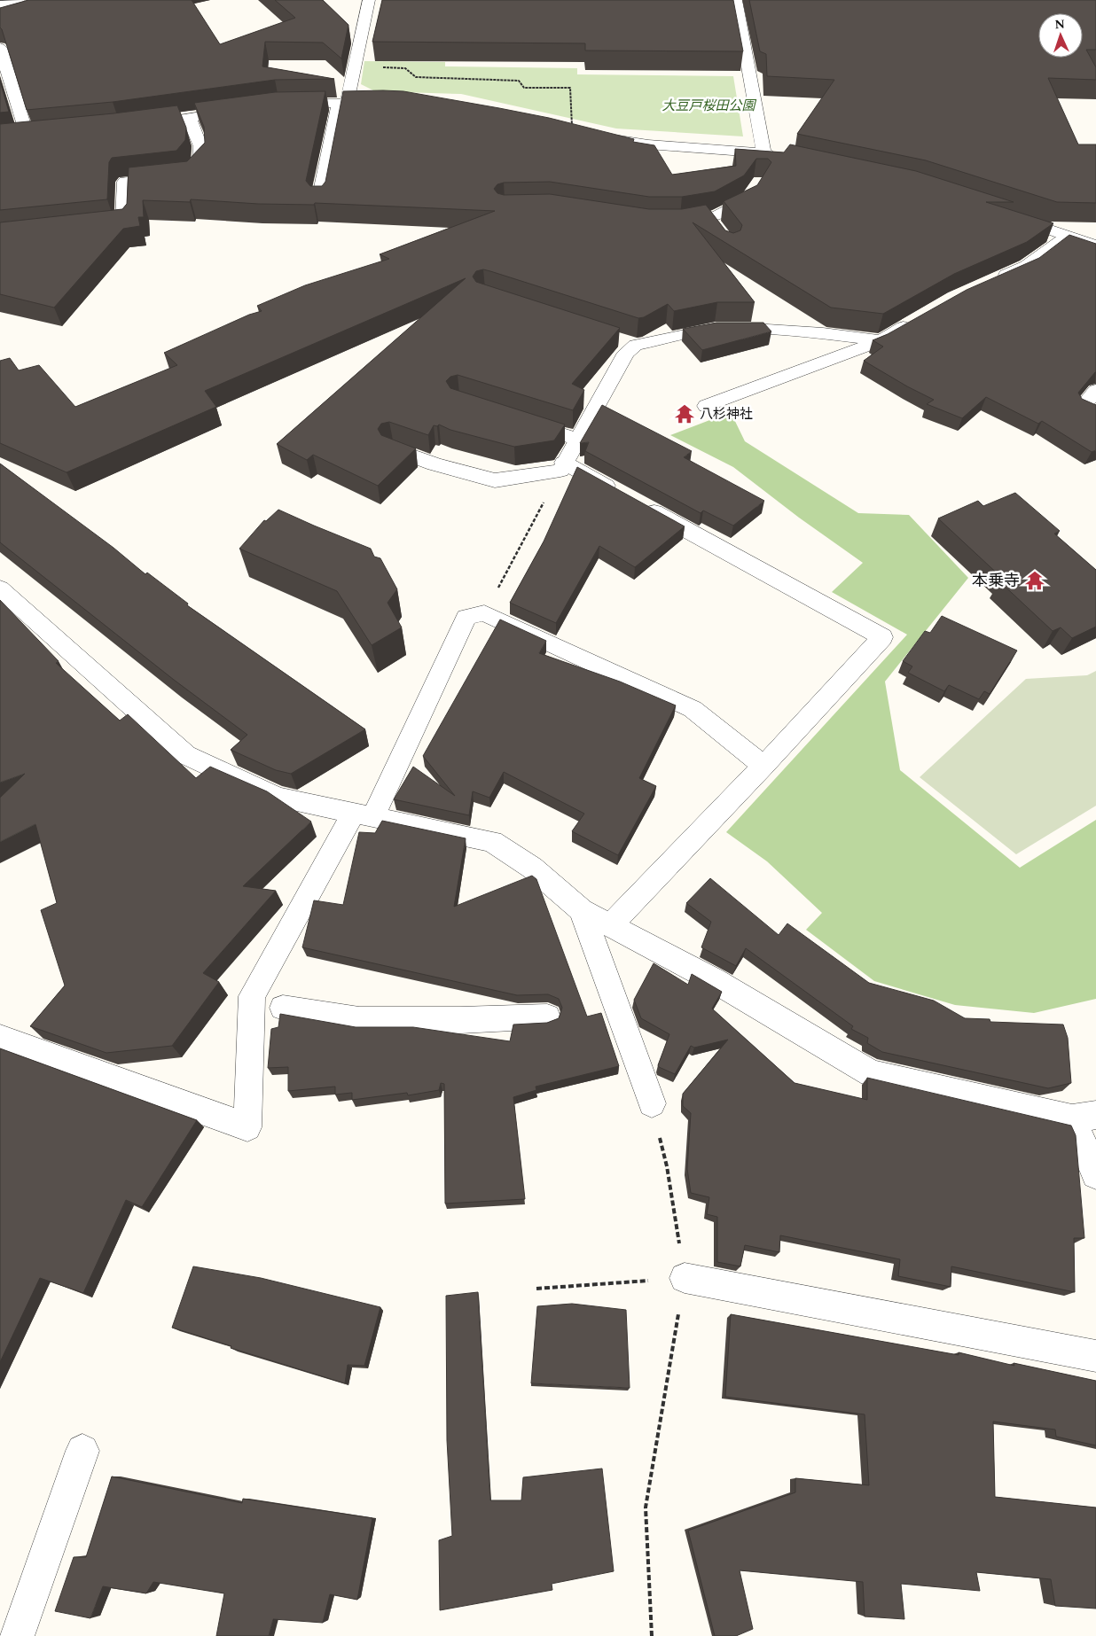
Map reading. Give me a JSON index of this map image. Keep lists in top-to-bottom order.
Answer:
{
  "parks": ["大豆戸桜田公園"],
  "places": {
    "temple": ["八杉神社", "本乗寺"]
  },
  "north": "top"
}
